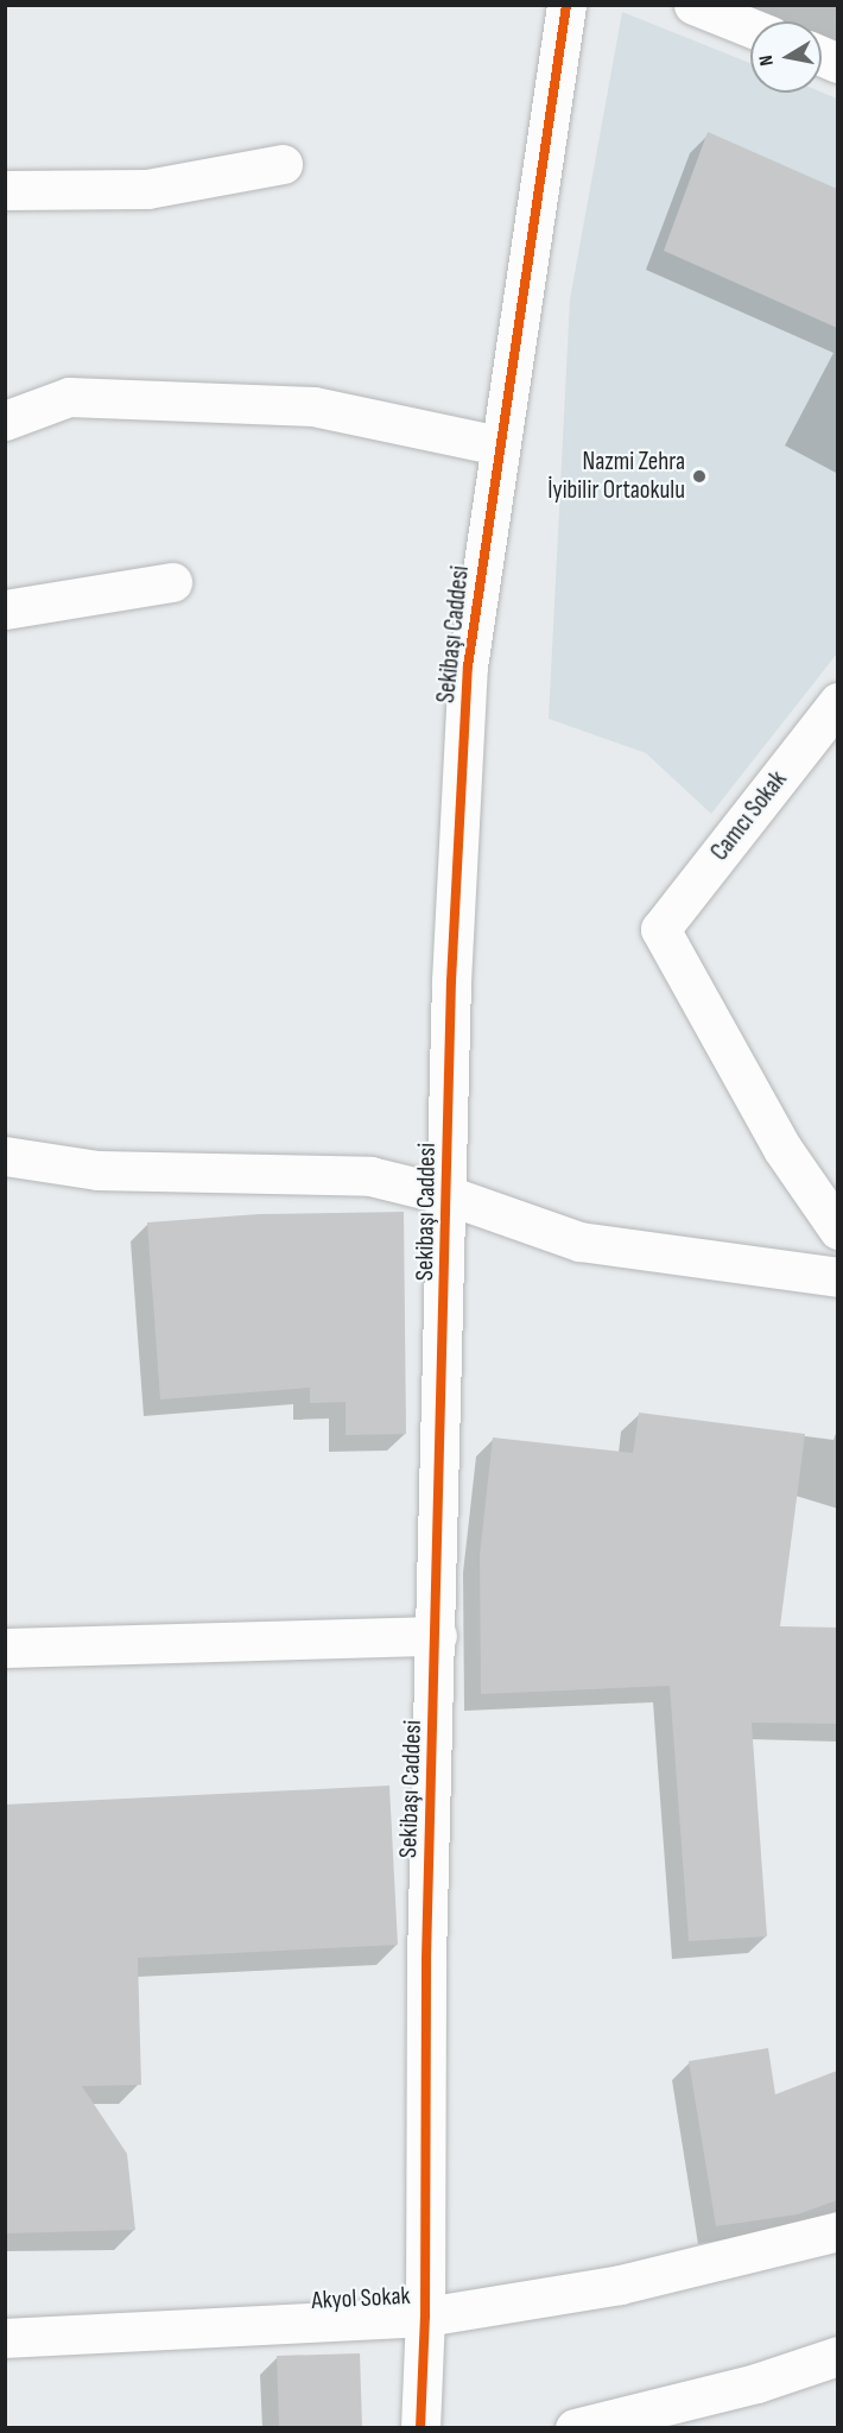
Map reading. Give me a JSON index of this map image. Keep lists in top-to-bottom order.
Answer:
{
  "streets": {
    "street": ["Sekibaşı Caddesi", "Camcı Sokak", "Akyol Sokak"]
  },
  "crossings": [
    ["Sekibaşı Caddesi", "Akyol Sokak"]
  ],
  "places": ["Nazmi Zehra İyibilir Ortaokulu"],
  "north": "left"
}
